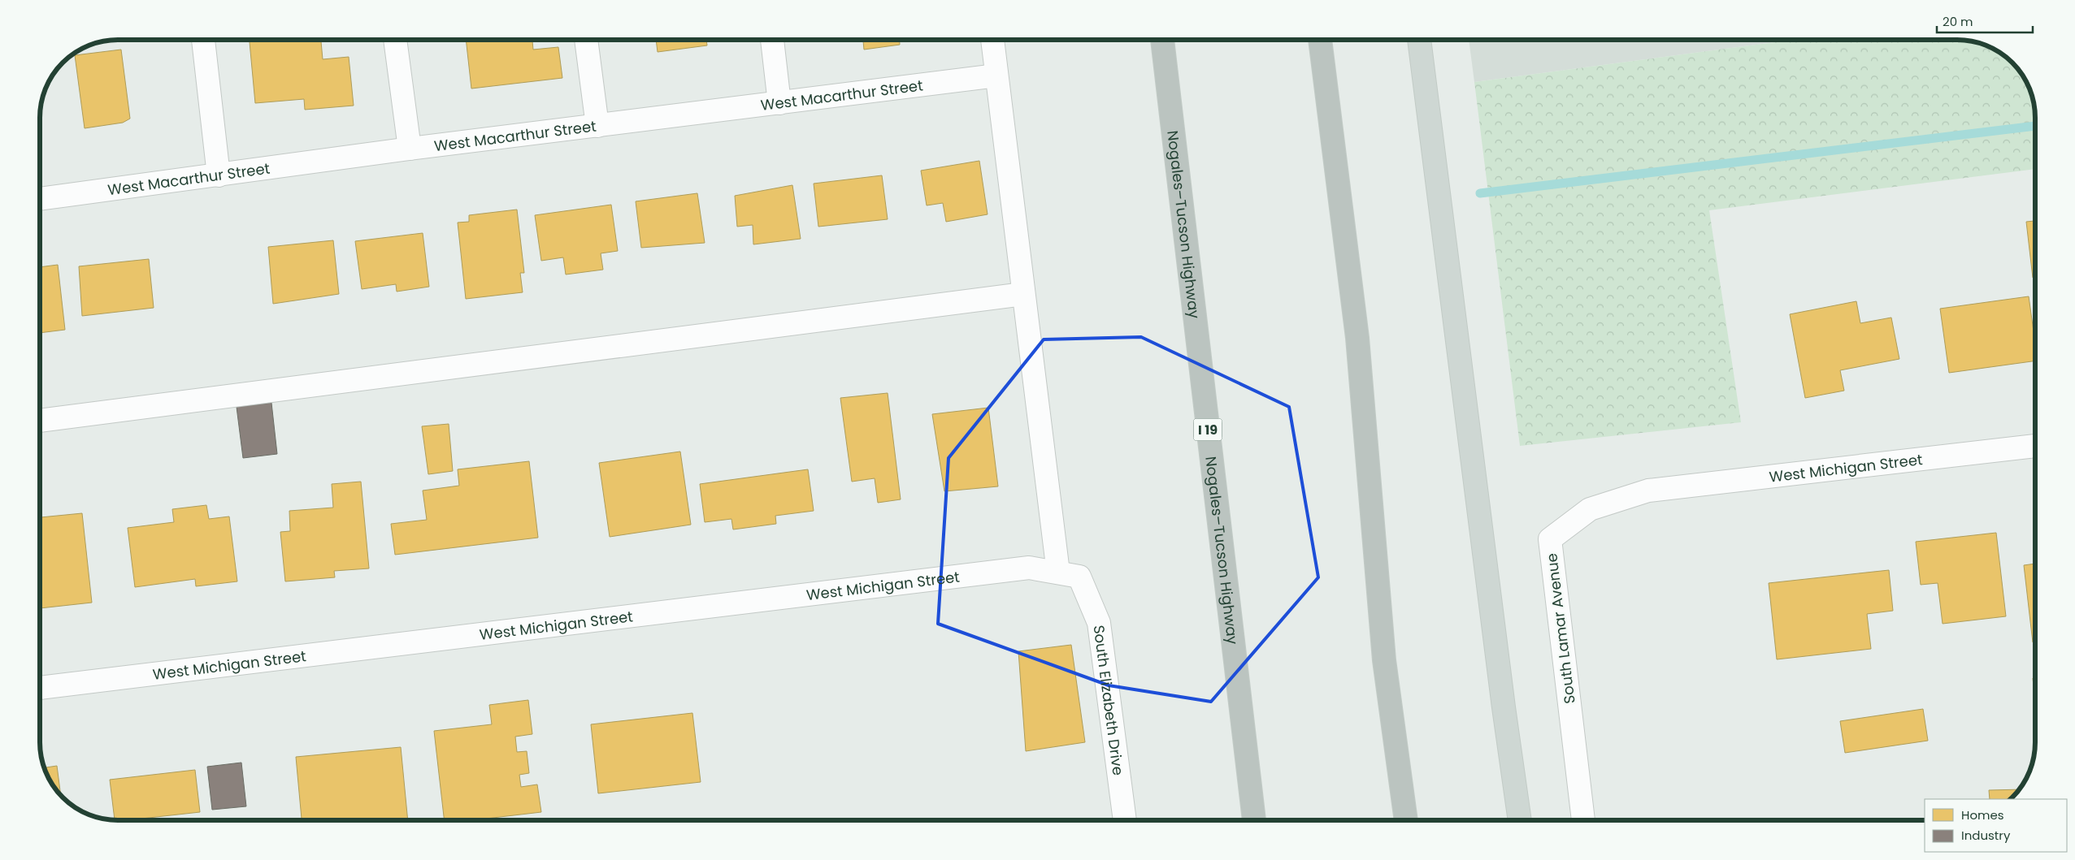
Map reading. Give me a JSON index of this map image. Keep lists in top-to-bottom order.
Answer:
{
  "streets": {
    "highway": ["Nogales–Tucson Highway", "I 19"],
    "street": [
      "West Macarthur Street",
      "West Michigan Street",
      "South Lamar Avenue",
      "South Elizabeth Drive"
    ]
  },
  "crossings": [
    ["West Macarthur Street", "South Elizabeth Drive"],
    ["West Michigan Street", "South Lamar Avenue"],
    ["West Michigan Street", "South Elizabeth Drive"]
  ],
  "legend": ["Homes", "Industry"],
  "scale_bar": "20 m"
}
